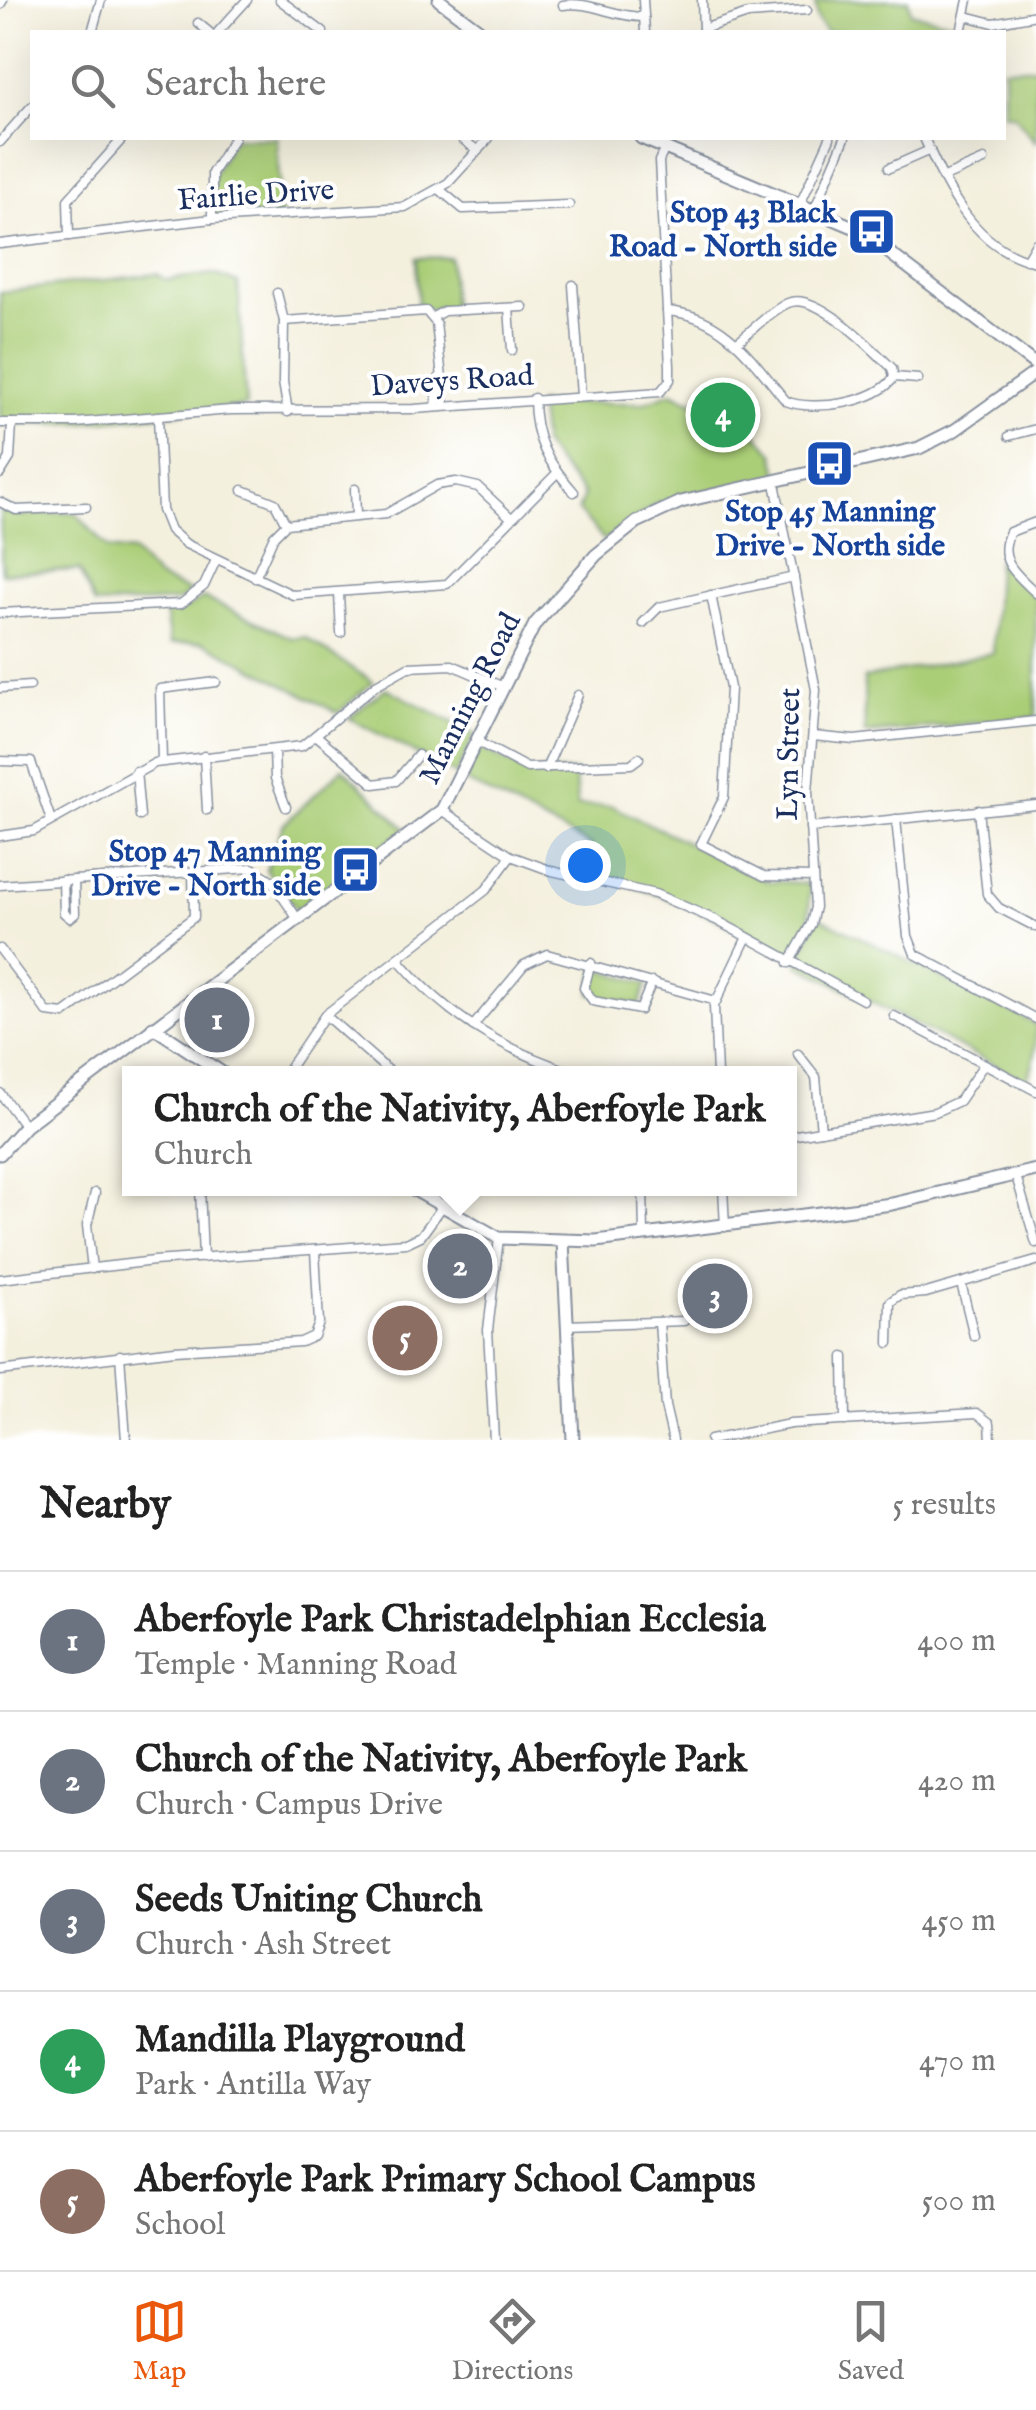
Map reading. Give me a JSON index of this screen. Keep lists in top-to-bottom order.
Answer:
{
  "streets": {
    "street": [
      "Fairlie Drive",
      "Daveys Road",
      "Manning Road",
      "Lyn Street"
    ]
  },
  "crossings": [
    ["Manning Road", "Lyn Street"]
  ],
  "places": {
    "bus stop": ["Stop 43 Black Road - North side", "Stop 45 Manning Drive - North side", "Stop 47 Manning Drive - North side"]
  },
  "page": {
    "search": "Search here",
    "pins": [
      "4",
      "1",
      "2",
      "3",
      "5"
    ],
    "popup": ["Church of the Nativity, Aberfoyle Park", "Church"],
    "heading": ["Nearby", "5 results"],
    "list": [
      {
        "mark": "1",
        "name": "Aberfoyle Park Christadelphian Ecclesia",
        "note": "Temple · Manning Road",
        "value": "400 m"
      },
      {
        "mark": "2",
        "name": "Church of the Nativity, Aberfoyle Park",
        "note": "Church · Campus Drive",
        "value": "420 m"
      },
      {
        "mark": "3",
        "name": "Seeds Uniting Church",
        "note": "Church · Ash Street",
        "value": "450 m"
      },
      {
        "mark": "4",
        "name": "Mandilla Playground",
        "note": "Park · Antilla Way",
        "value": "470 m"
      },
      {
        "mark": "5",
        "name": "Aberfoyle Park Primary School Campus",
        "note": "School",
        "value": "500 m"
      }
    ],
    "nav": ["Map", "Directions", "Saved"]
  }
}
